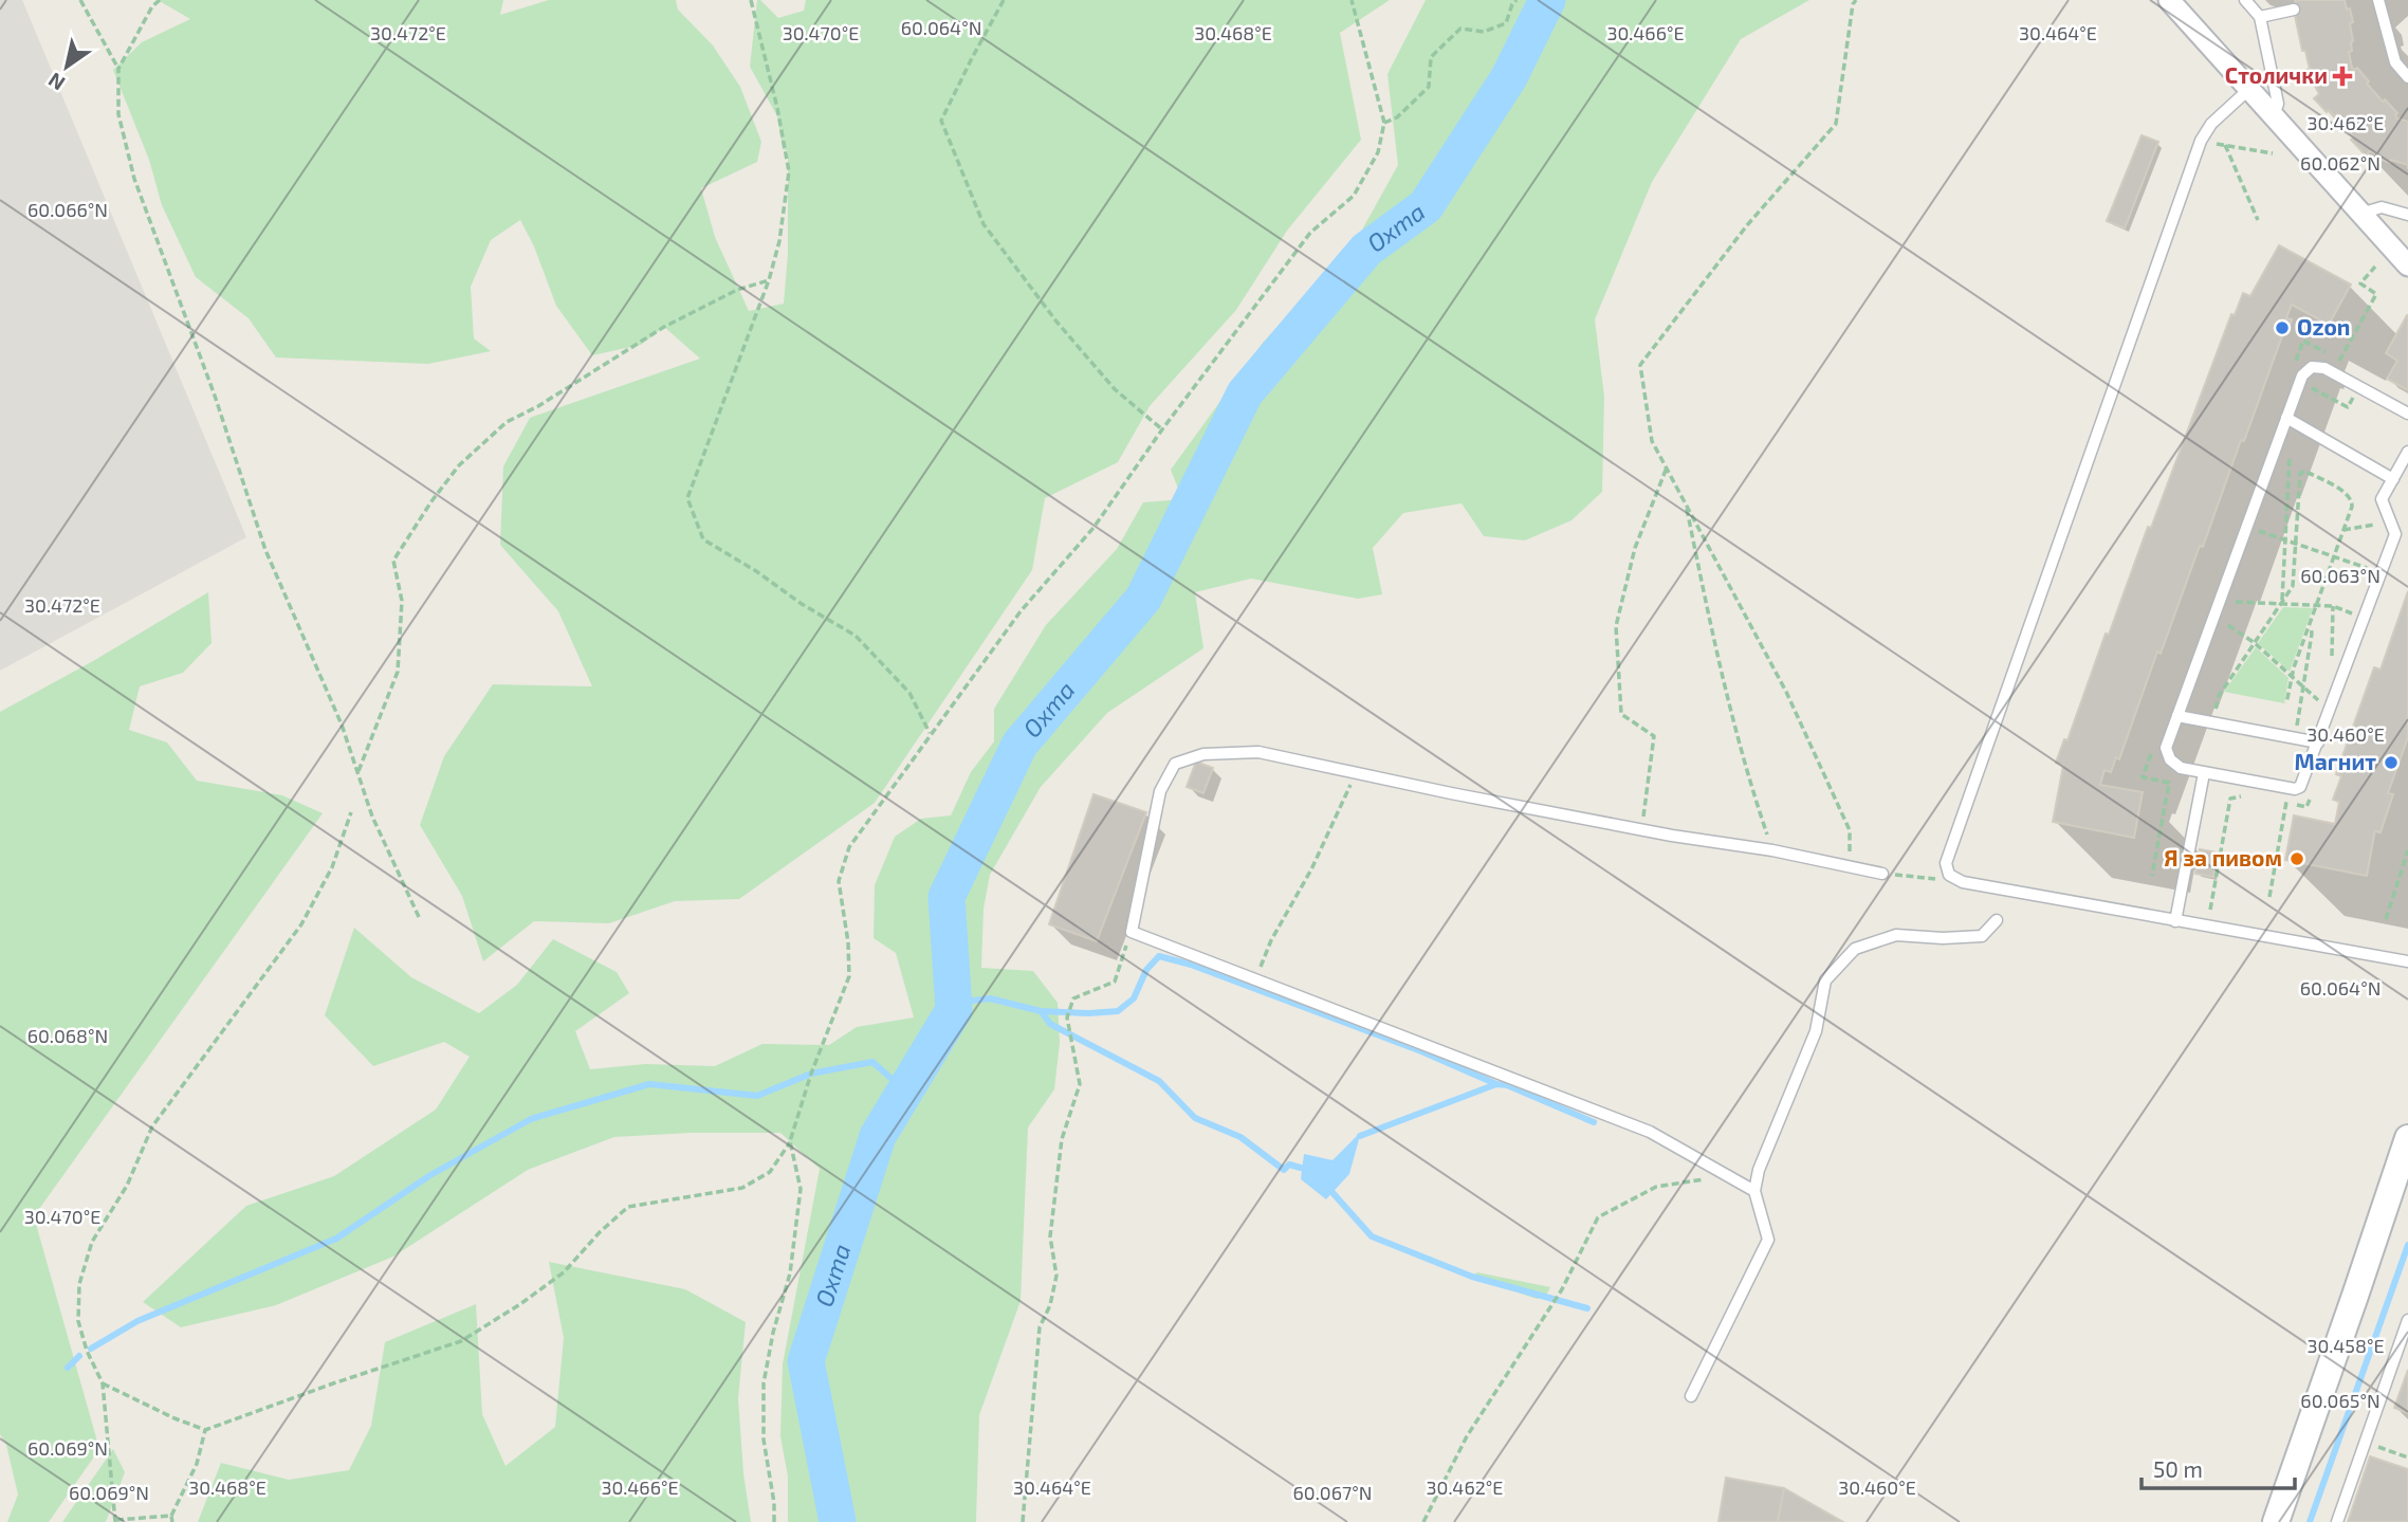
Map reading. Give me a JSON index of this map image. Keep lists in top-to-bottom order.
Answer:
{
  "water": ["Охта"],
  "places": {
    "health": ["Столички"],
    "other": ["Ozon", "Магнит", "Я за пивом"]
  },
  "scale_bar": "50 m",
  "north": "bottom left",
  "coordinates": [
    "60.064°N",
    "30.472°E",
    "30.470°E",
    "30.468°E",
    "30.466°E",
    "30.464°E",
    "30.462°E",
    "60.062°N",
    "60.066°N",
    "60.063°N",
    "30.460°E",
    "60.068°N",
    "30.458°E",
    "60.065°N",
    "60.069°N",
    "60.067°N"
  ]
}
